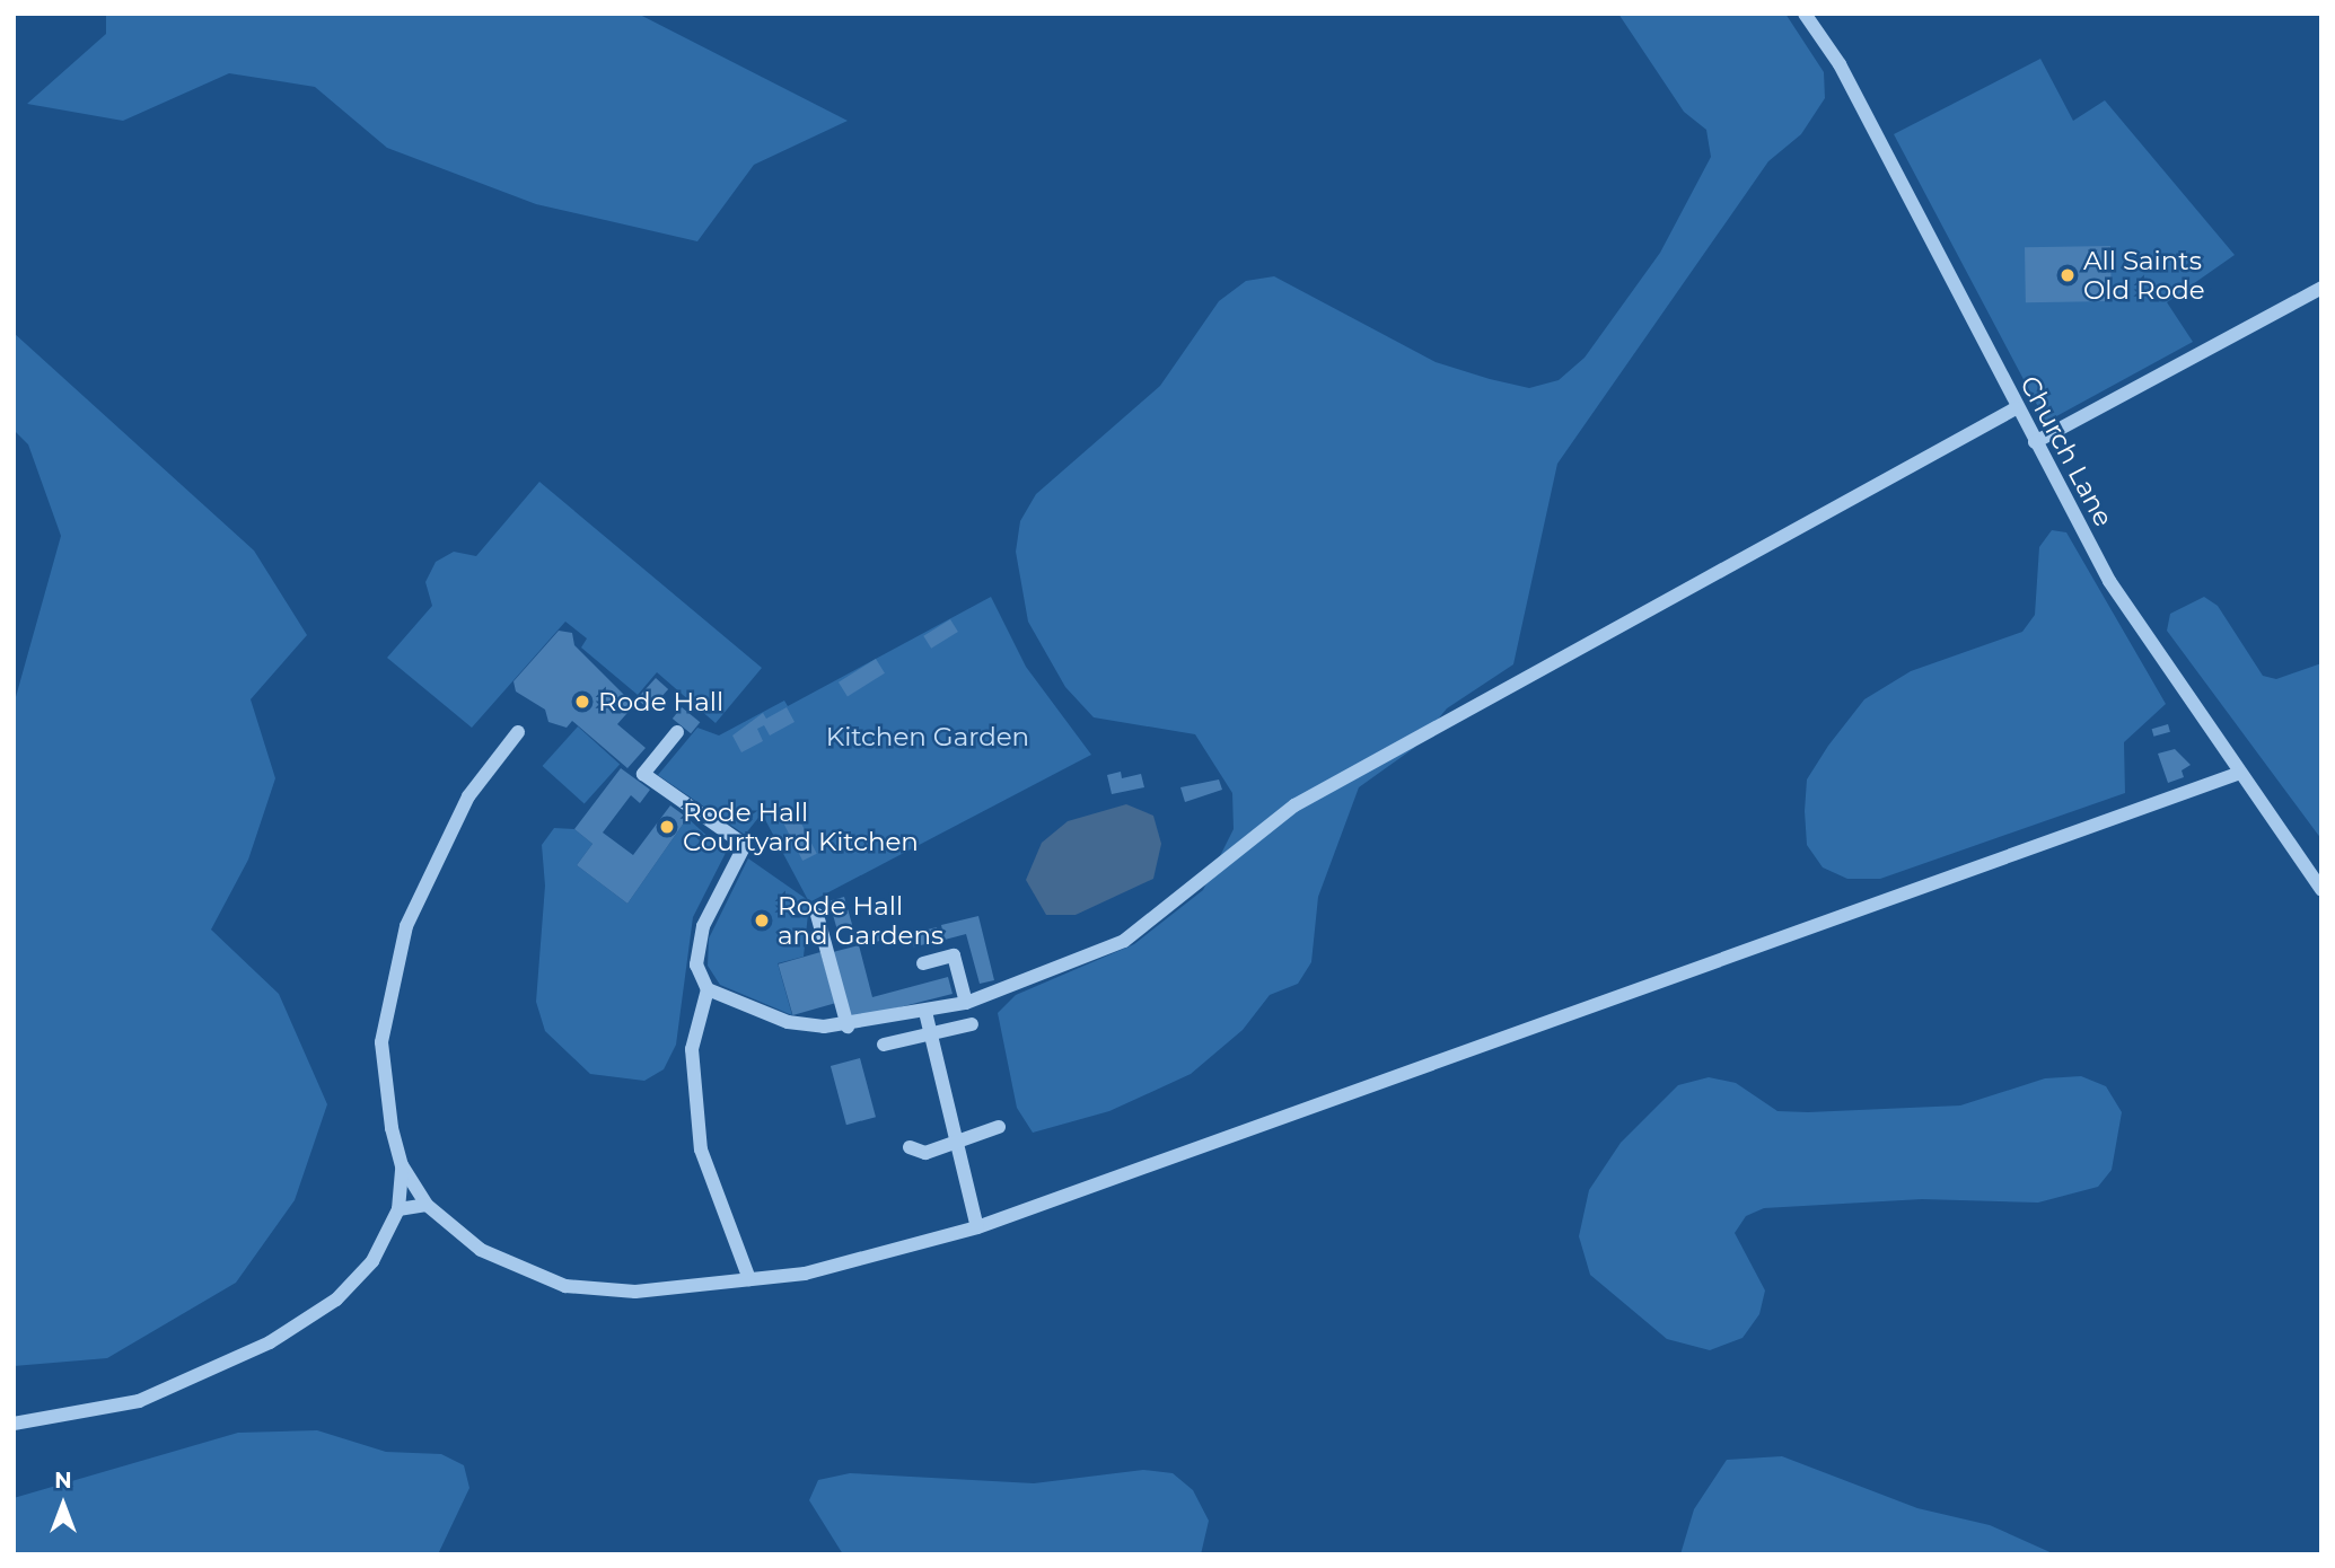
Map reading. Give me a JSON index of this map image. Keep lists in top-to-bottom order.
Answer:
{
  "streets": {
    "street": ["Church Lane"]
  },
  "parks": ["Kitchen Garden"],
  "places": [
    "All Saints Old Rode",
    "Rode Hall",
    "Rode Hall Courtyard Kitchen",
    "Rode Hall and Gardens"
  ],
  "north": "top"
}
